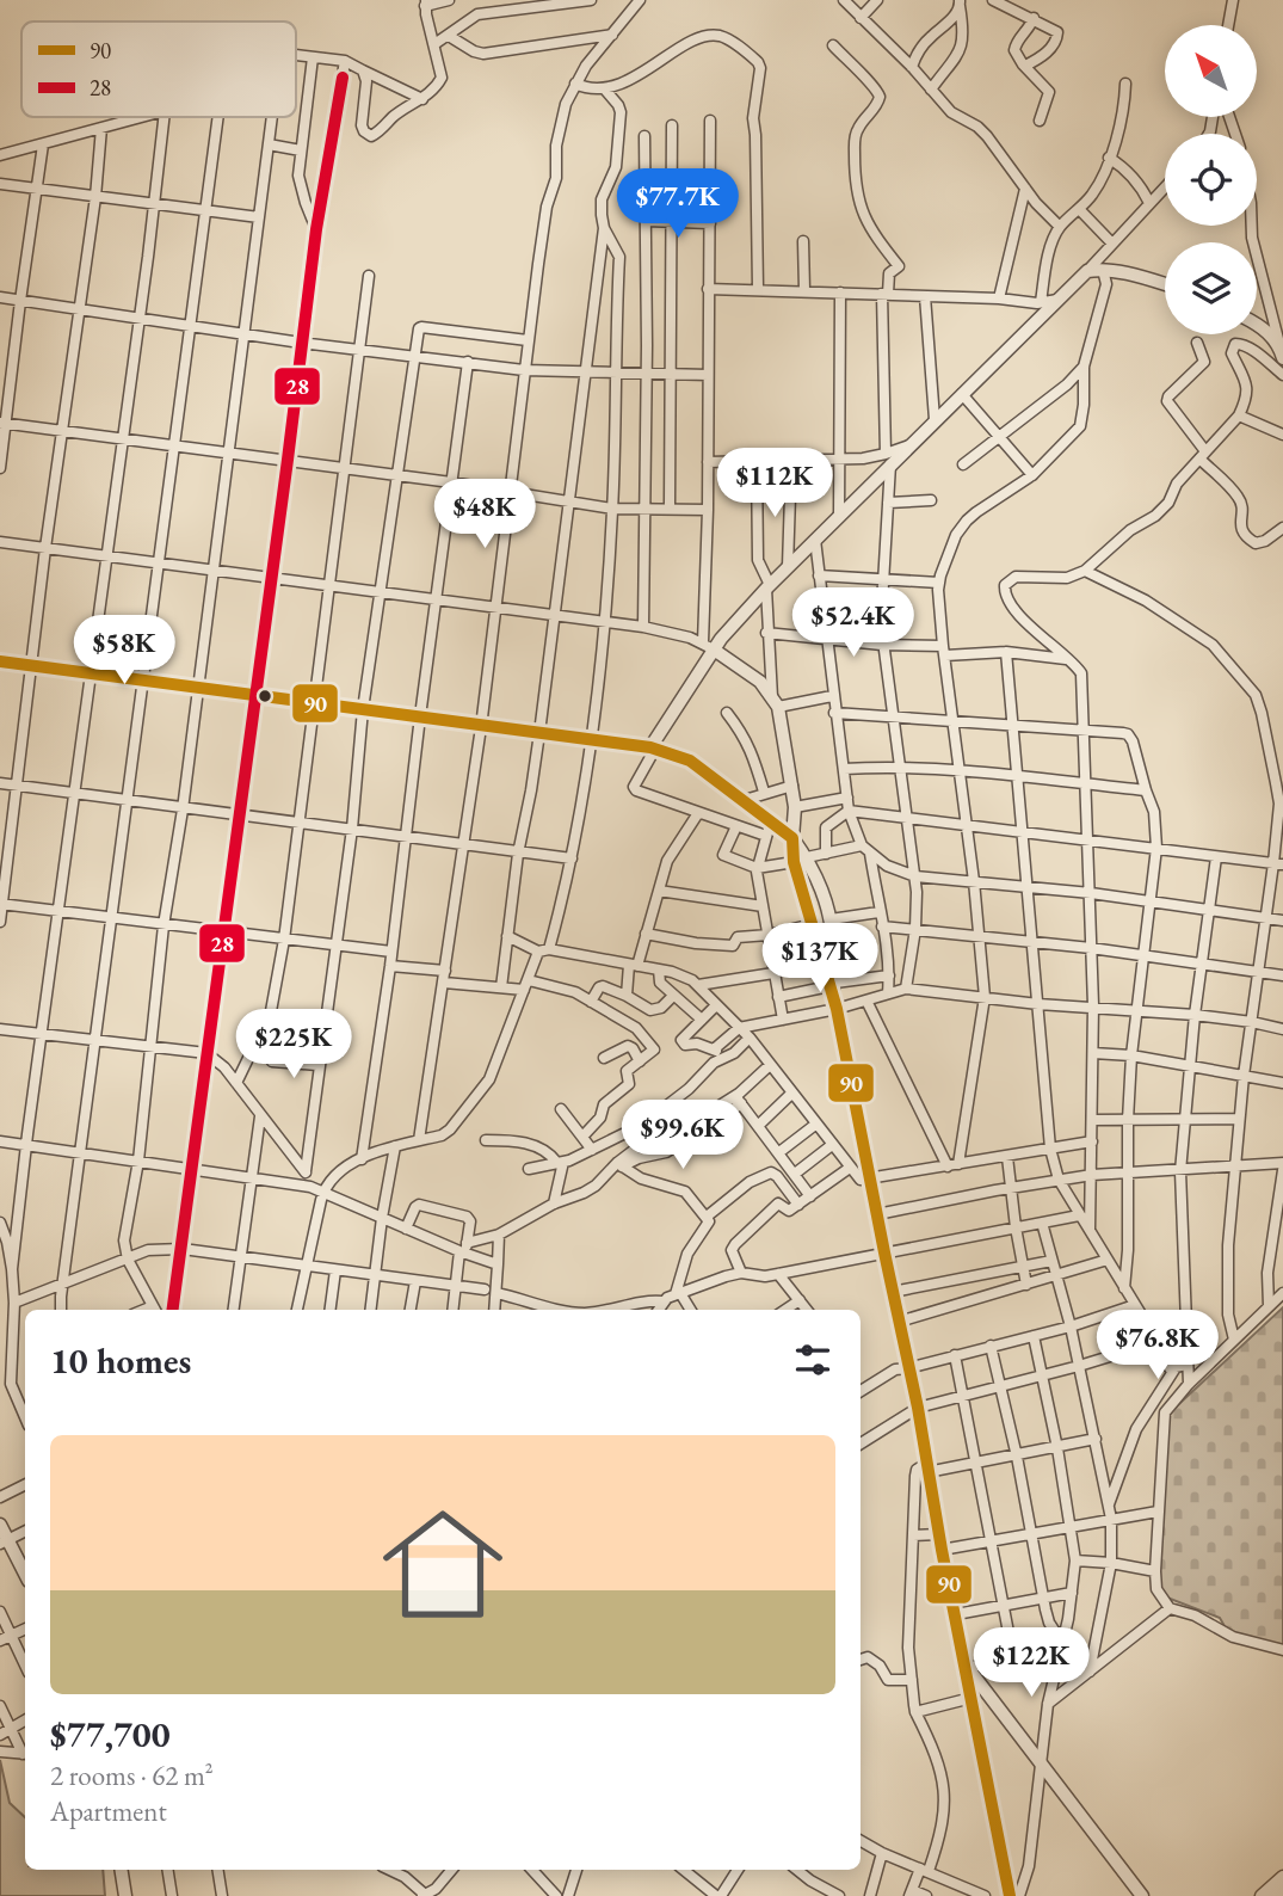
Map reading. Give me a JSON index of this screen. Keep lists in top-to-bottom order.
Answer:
{
  "lines": ["transit line 28", "transit line 90"],
  "legend": ["90", "28"],
  "north": "top left",
  "page": {
    "price": [
      "$77.7K",
      "$112K",
      "$48K",
      "$52.4K",
      "$58K",
      "$137K",
      "$225K",
      "$99.6K",
      "$76.8K",
      "$122K"
    ],
    "heading": "10 homes",
    "list": [
      {
        "name": "$77,700",
        "note": "2 rooms · 62 m² · Apartment"
      }
    ]
  }
}
